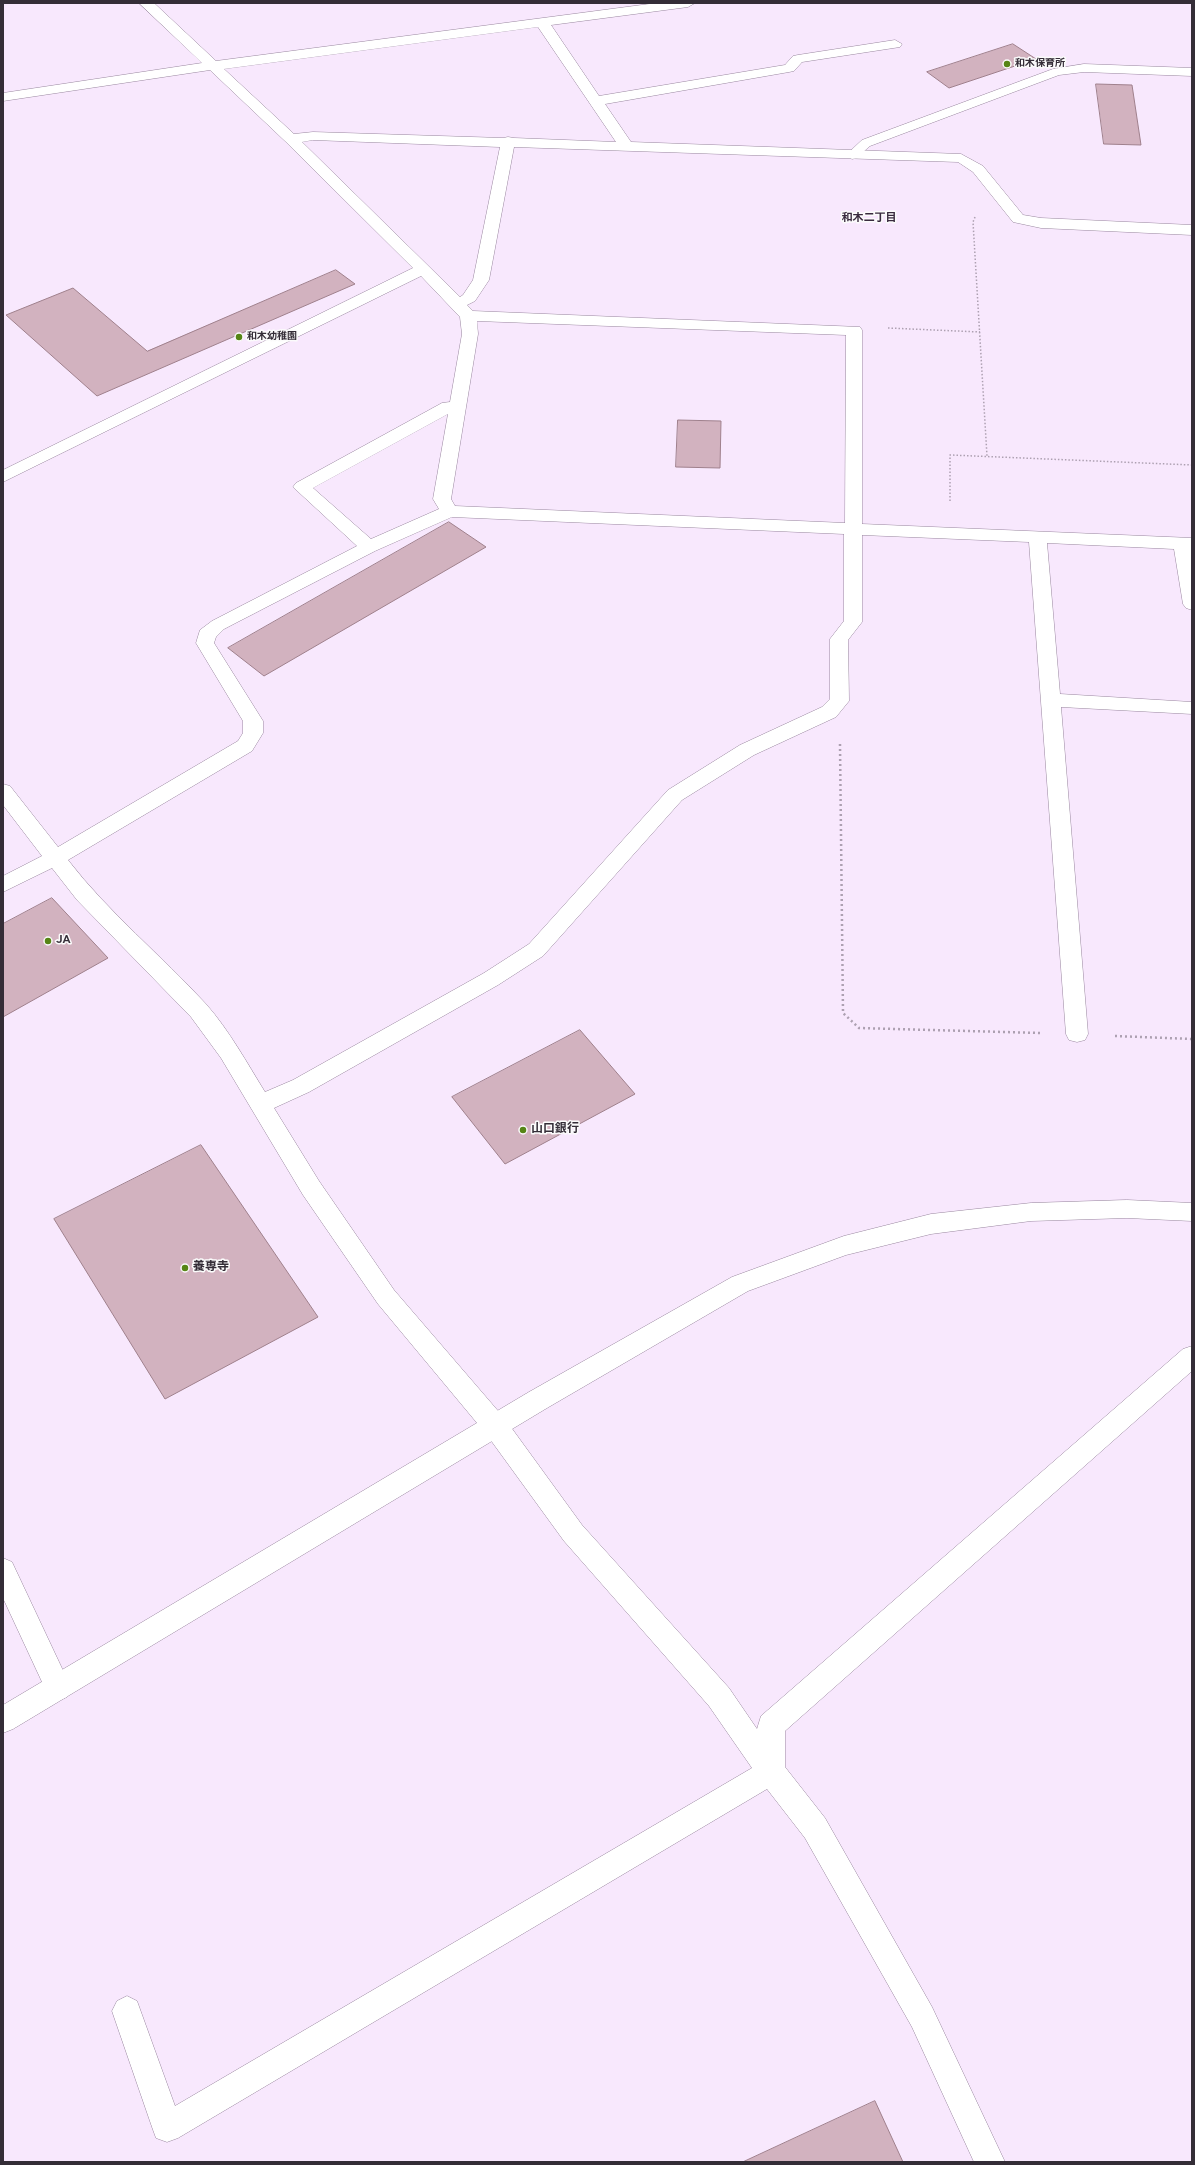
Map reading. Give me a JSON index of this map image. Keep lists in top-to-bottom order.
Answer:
{
  "districts": ["和木二丁目"],
  "places": [
    "和木保育所",
    "和木幼稚園",
    "JA",
    "山口銀行",
    "養専寺"
  ]
}
